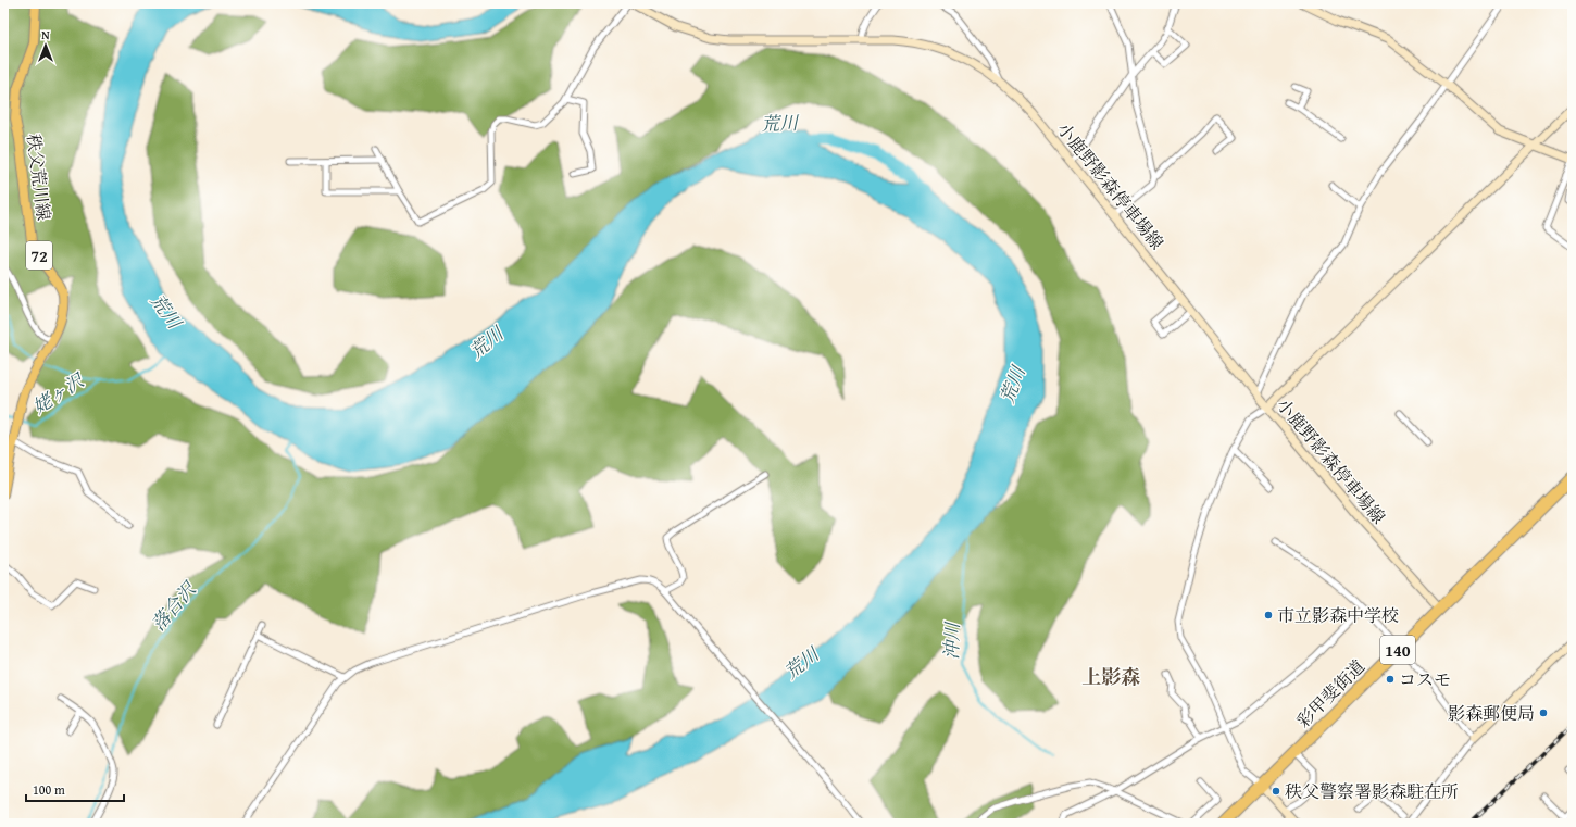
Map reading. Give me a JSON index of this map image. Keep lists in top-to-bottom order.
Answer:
{
  "streets": {
    "highway": ["140", "彩甲斐街道"],
    "main road": ["秩父荒川線", "小鹿野影森停車場線", "72"]
  },
  "crossings": [
    ["小鹿野影森停車場線", "彩甲斐街道"]
  ],
  "districts": ["上影森"],
  "water": [
    "荒川",
    "姥ヶ沢",
    "落合沢",
    "沖川"
  ],
  "places": [
    "市立影森中学校",
    "コスモ",
    "影森郵便局",
    "秩父警察署影森駐在所"
  ],
  "scale_bar": "100 m",
  "north": "top"
}
